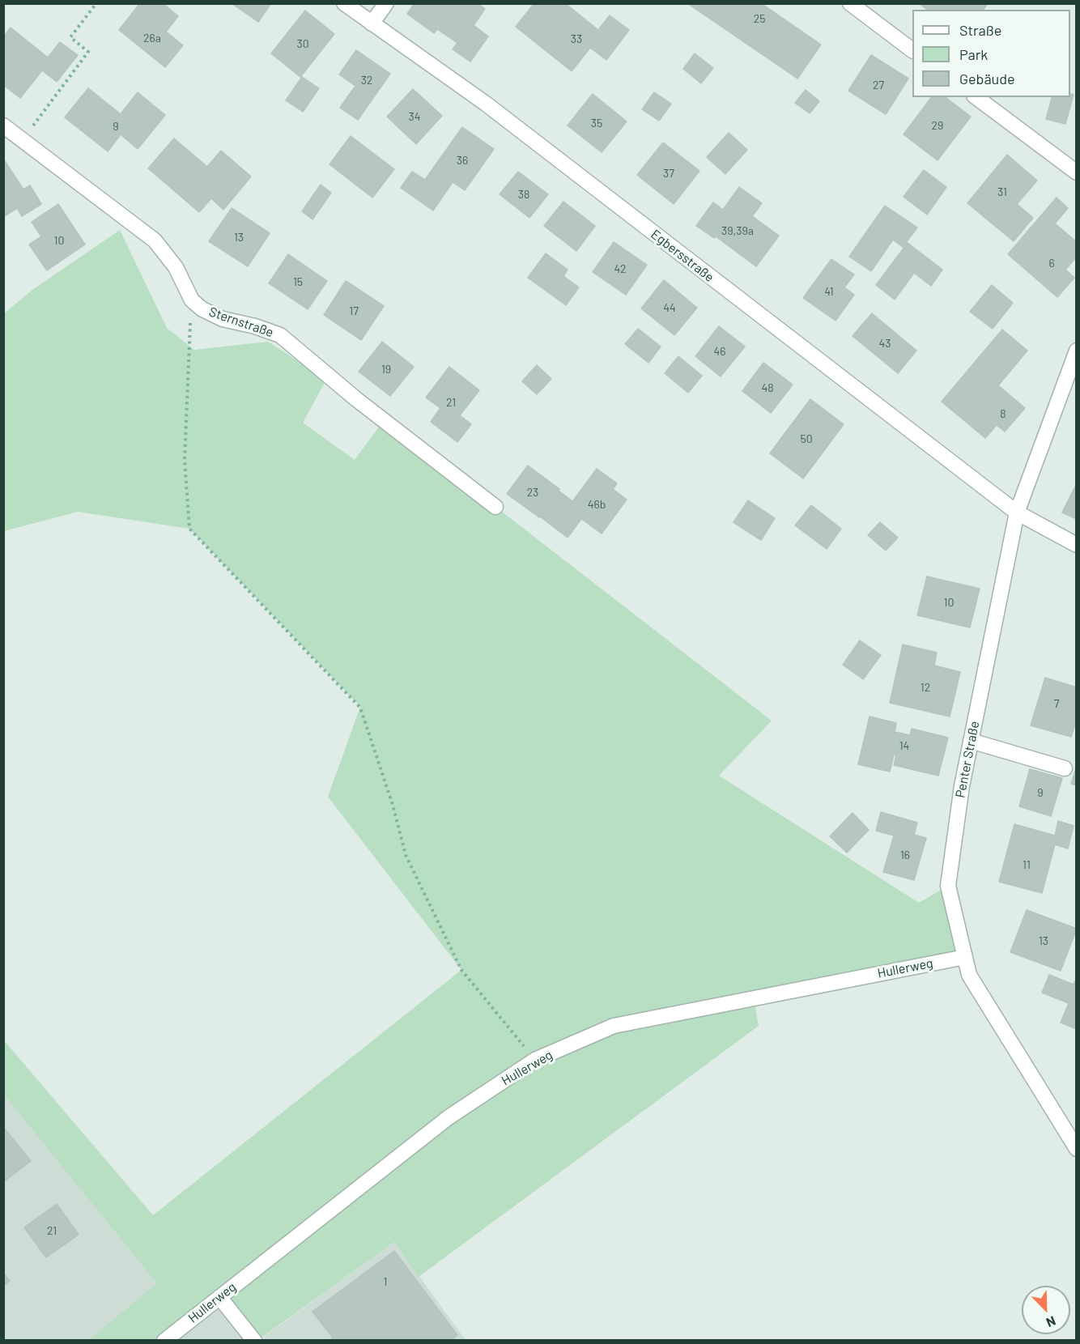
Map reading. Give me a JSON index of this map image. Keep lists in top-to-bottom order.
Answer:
{
  "streets": {
    "street": [
      "Egbersstraße",
      "Sternstraße",
      "Penter Straße",
      "Hullerweg"
    ]
  },
  "crossings": [
    ["Egbersstraße", "Penter Straße"],
    ["Penter Straße", "Hullerweg"]
  ],
  "house_numbers": [
    "25",
    "26a",
    "33",
    "30",
    "32",
    "27",
    "34",
    "35",
    "29",
    "9",
    "36",
    "37",
    "31",
    "38",
    "39,39a",
    "13",
    "10",
    "6",
    "42",
    "15",
    "41",
    "44",
    "17",
    "43",
    "46",
    "19",
    "48",
    "21",
    "8",
    "50",
    "23",
    "46b",
    "10",
    "12",
    "7",
    "14",
    "9",
    "16",
    "11",
    "13",
    "21",
    "1"
  ],
  "legend": ["Straße", "Park", "Gebäude"],
  "north": "bottom right"
}
